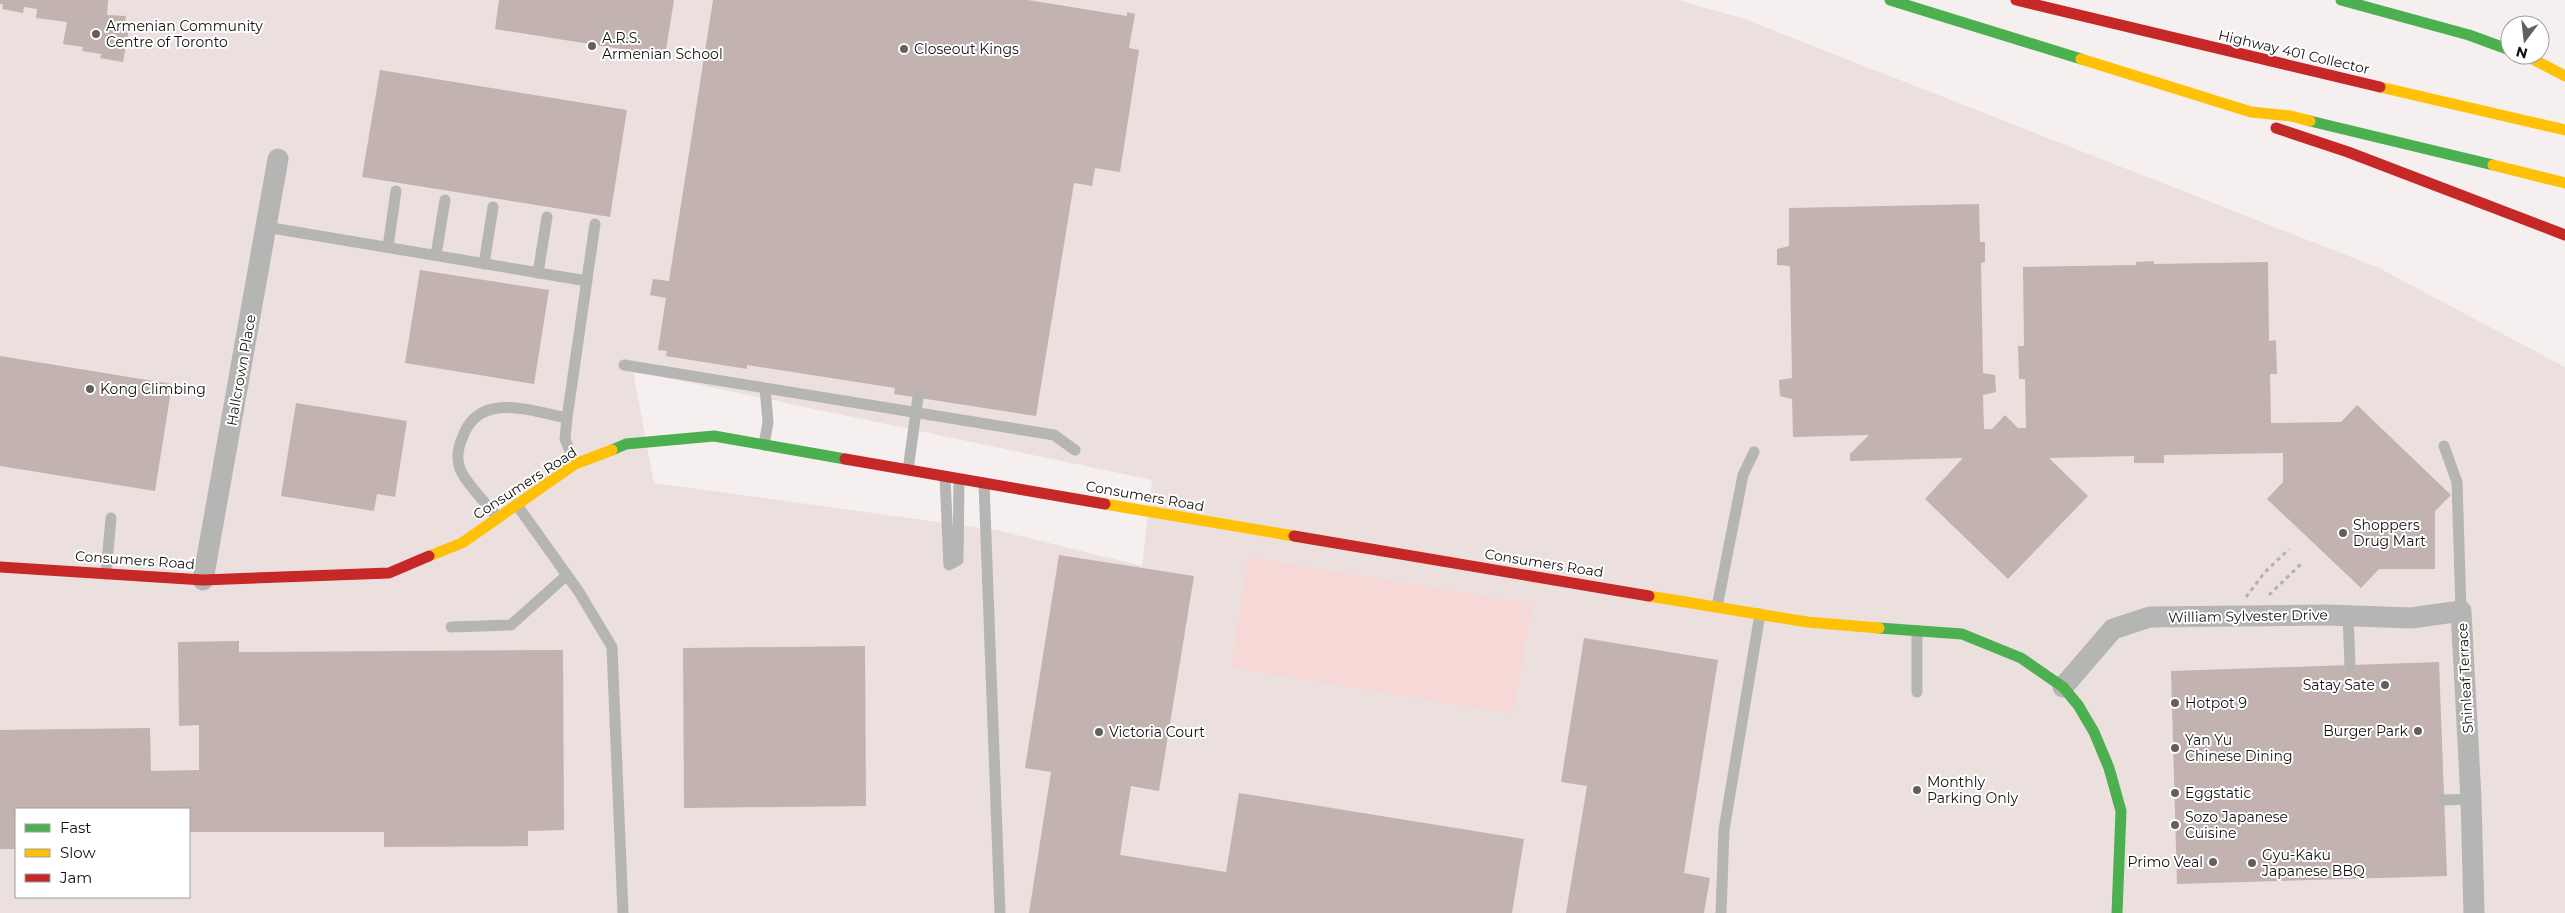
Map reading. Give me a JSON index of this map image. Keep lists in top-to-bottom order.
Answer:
{
  "streets": {
    "main road": ["Highway 401 Collector", "Consumers Road"],
    "street": ["Hallcrown Place", "William Sylvester Drive", "Shinleaf Terrace"]
  },
  "crossings": [
    ["Hallcrown Place", "Consumers Road"],
    ["Consumers Road", "William Sylvester Drive"],
    ["William Sylvester Drive", "Shinleaf Terrace"]
  ],
  "places": [
    "Armenian Community Centre of Toronto",
    "A.R.S. Armenian School",
    "Closeout Kings",
    "Kong Climbing",
    "Shoppers Drug Mart",
    "Satay Sate",
    "Hotpot 9",
    "Burger Park",
    "Victoria Court",
    "Yan Yu Chinese Dining",
    "Monthly Parking Only",
    "Eggstatic",
    "Sozo Japanese Cuisine",
    "Primo Veal",
    "Gyu-Kaku Japanese BBQ"
  ],
  "legend": ["Fast", "Slow", "Jam"],
  "north": "bottom"
}
